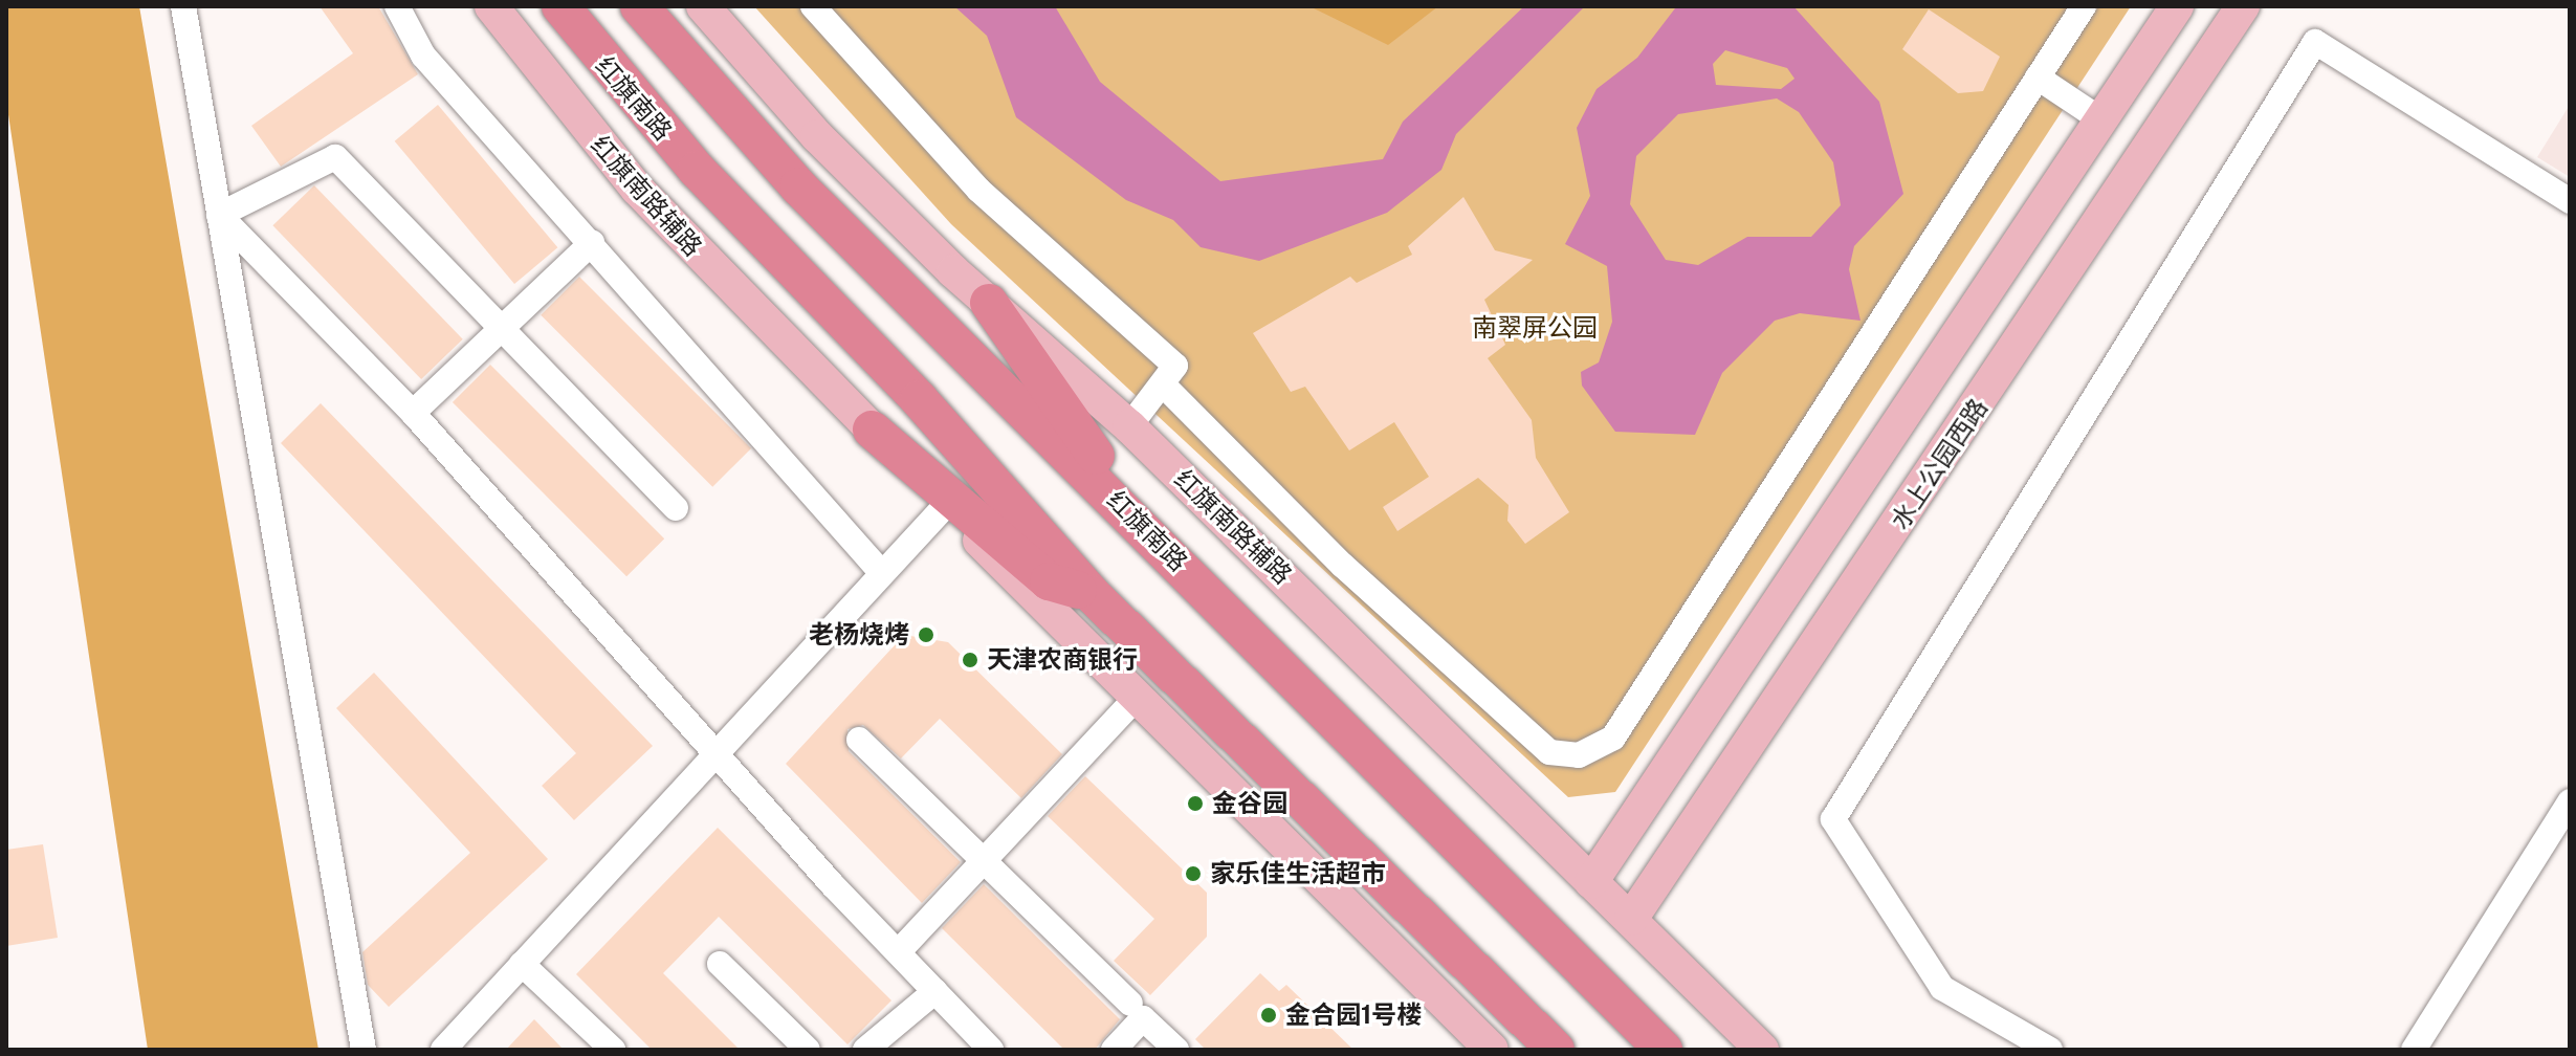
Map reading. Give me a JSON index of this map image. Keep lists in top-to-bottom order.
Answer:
{
  "streets": {
    "highway": ["红旗南路"],
    "main road": ["红旗南路辅路", "水上公园西路"]
  },
  "crossings": [
    ["红旗南路辅路", "水上公园西路"]
  ],
  "parks": ["南翠屏公园"],
  "places": [
    "老杨烧烤",
    "天津农商银行",
    "金谷园",
    "家乐佳生活超市",
    "金合园1号楼"
  ]
}
